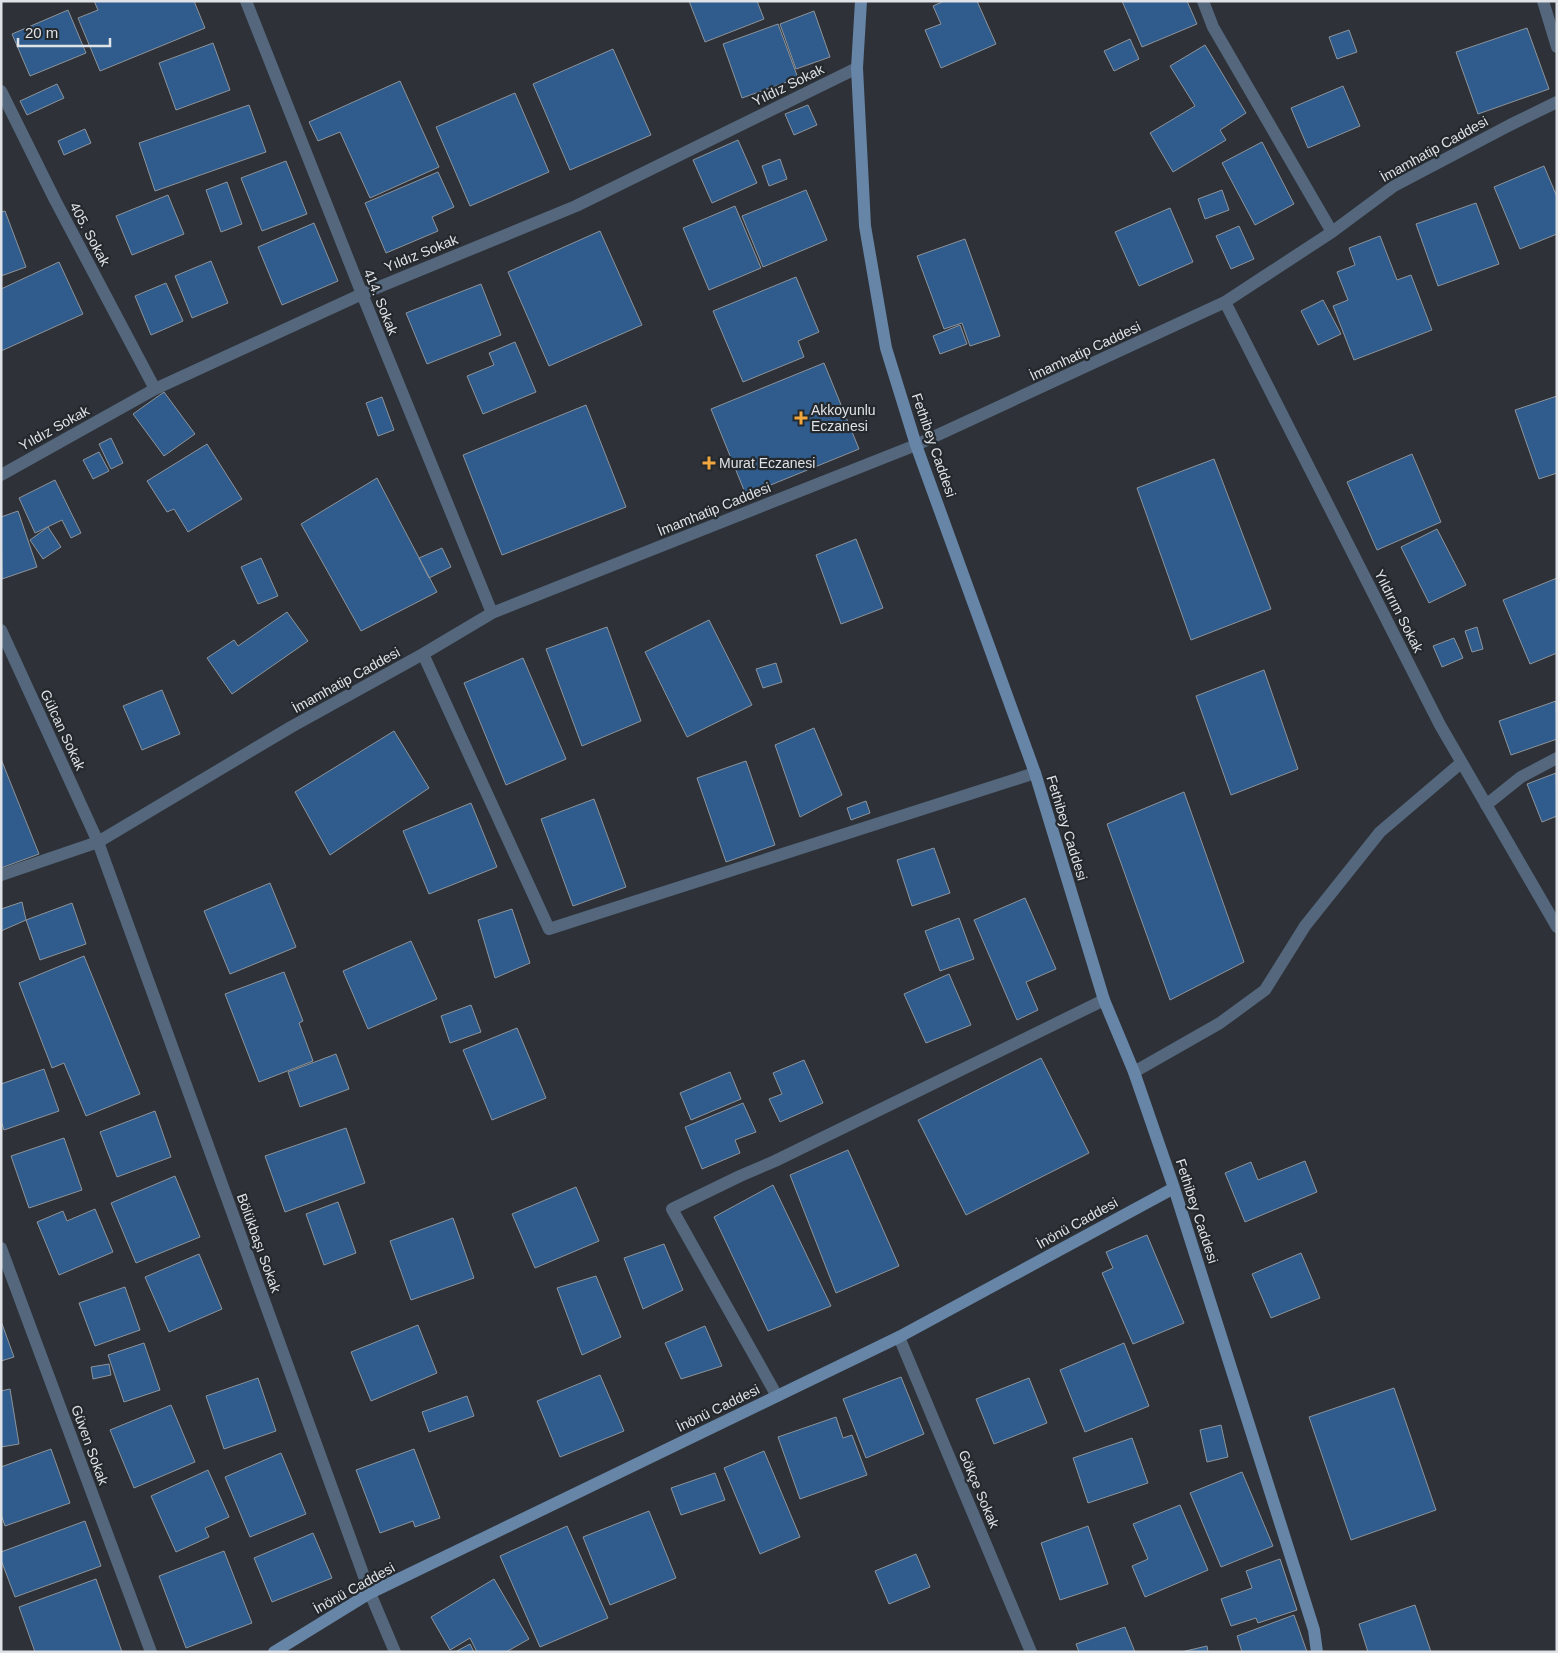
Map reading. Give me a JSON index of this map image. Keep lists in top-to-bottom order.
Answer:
{
  "streets": {
    "street": [
      "Yıldız Sokak",
      "İmamhatip Caddesi",
      "405. Sokak",
      "414. Sokak",
      "Fethibey Caddesi",
      "Yıldırım Sokak",
      "Gülcan Sokak",
      "İnönü Caddesi",
      "Bölükbaşı Sokak",
      "Güven Sokak",
      "Gökçe Sokak"
    ]
  },
  "crossings": [
    ["Yıldız Sokak", "405. Sokak"],
    ["Yıldız Sokak", "414. Sokak"],
    ["Yıldız Sokak", "Fethibey Caddesi"],
    ["İmamhatip Caddesi", "414. Sokak"],
    ["İmamhatip Caddesi", "Fethibey Caddesi"],
    ["İmamhatip Caddesi", "Yıldırım Sokak"],
    ["İmamhatip Caddesi", "Gülcan Sokak"],
    ["İmamhatip Caddesi", "Bölükbaşı Sokak"],
    ["Fethibey Caddesi", "İnönü Caddesi"],
    ["Gülcan Sokak", "Bölükbaşı Sokak"],
    ["İnönü Caddesi", "Bölükbaşı Sokak"],
    ["İnönü Caddesi", "Gökçe Sokak"]
  ],
  "places": {
    "health": ["Akkoyunlu Eczanesi", "Murat Eczanesi"]
  },
  "scale_bar": "20 m"
}
